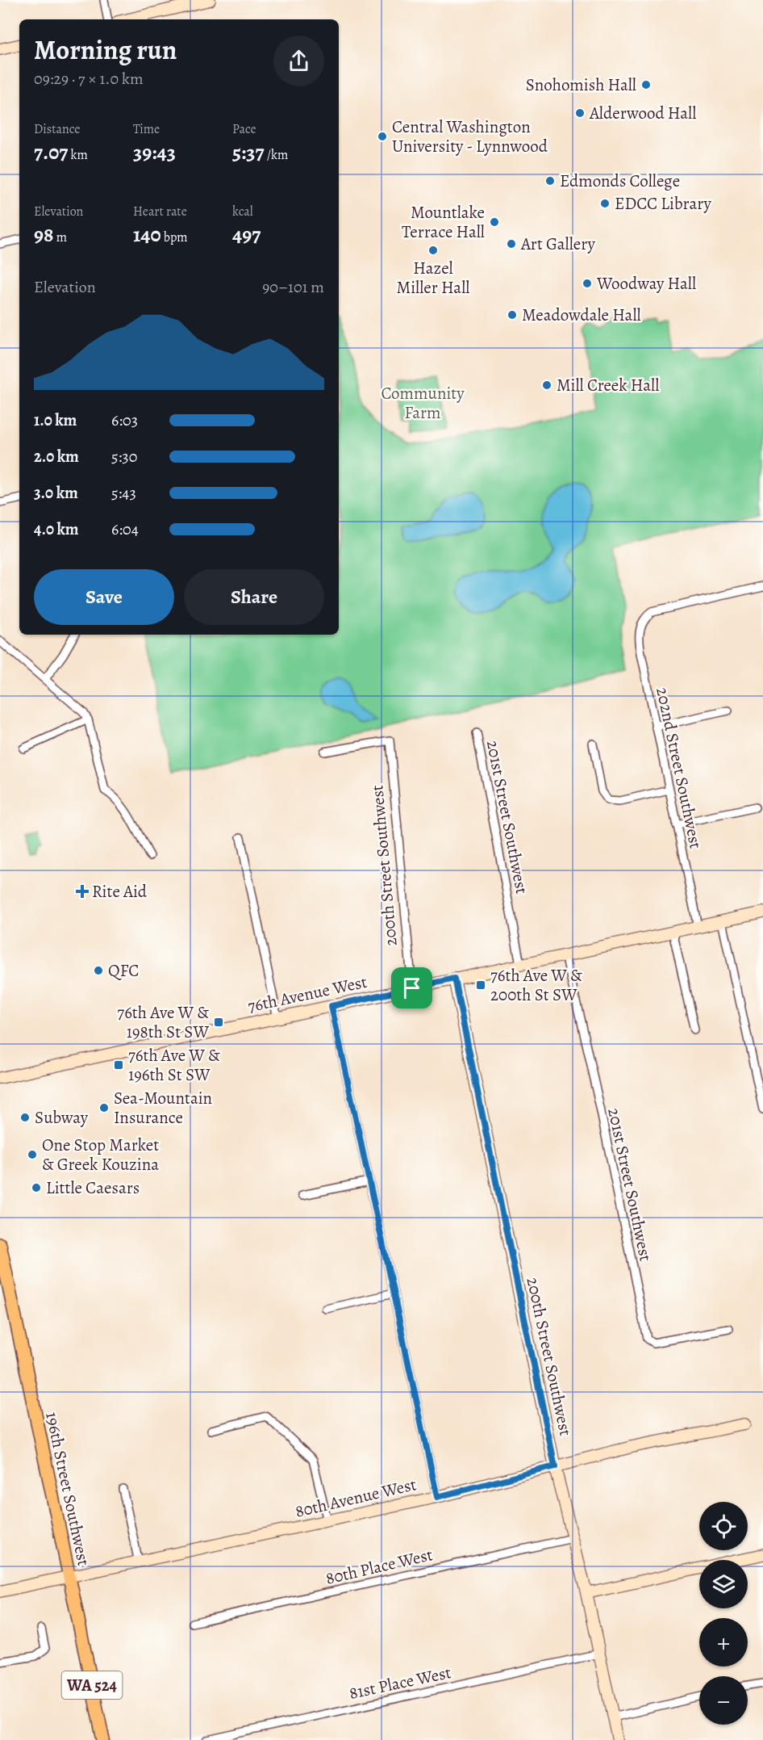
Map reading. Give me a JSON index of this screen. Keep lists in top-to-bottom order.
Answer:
{
  "streets": {
    "main road": ["196th Street Southwest", "WA 524"],
    "street": [
      "202nd Street Southwest",
      "201st Street Southwest",
      "200th Street Southwest",
      "76th Avenue West",
      "80th Avenue West",
      "80th Place West",
      "81st Place West"
    ]
  },
  "crossings": [
    ["202nd Street Southwest", "76th Avenue West"],
    ["201st Street Southwest", "76th Avenue West"],
    ["200th Street Southwest", "76th Avenue West"],
    ["200th Street Southwest", "80th Avenue West"],
    ["200th Street Southwest", "80th Place West"],
    ["200th Street Southwest", "81st Place West"],
    ["196th Street Southwest", "80th Avenue West"]
  ],
  "parks": ["Community Farm"],
  "places": {
    "other": [
      "Snohomish Hall",
      "Alderwood Hall",
      "Central Washington University - Lynnwood",
      "Edmonds College",
      "EDCC Library",
      "Mountlake Terrace Hall",
      "Art Gallery",
      "Hazel Miller Hall",
      "Woodway Hall",
      "Meadowdale Hall",
      "Mill Creek Hall",
      "QFC",
      "Sea-Mountain Insurance",
      "Subway",
      "One Stop Market & Greek Kouzina",
      "Little Caesars"
    ],
    "health": ["Rite Aid"],
    "transit": ["76th Ave W & 200th St SW", "76th Ave W & 198th St SW", "76th Ave W & 196th St SW"]
  },
  "page": {
    "heading": ["Morning run", "09:29 · 7 × 1.0 km"],
    "stats": [
      ["Distance", "7.07 km"],
      ["Time", "39:43"],
      ["Pace", "5:37 /km"],
      ["Elevation", "98 m"],
      ["Heart rate", "140 bpm"],
      ["kcal", "497"]
    ],
    "chart": ["Elevation", "90–101 m"],
    "list": [
      {
        "name": "1.0 km",
        "note": "6:03"
      },
      {
        "name": "2.0 km",
        "note": "5:30"
      },
      {
        "name": "3.0 km",
        "note": "5:43"
      },
      {
        "name": "4.0 km",
        "note": "6:04"
      }
    ],
    "buttons": ["Save", "Share"],
    "map_buttons": ["+", "−"]
  }
}
